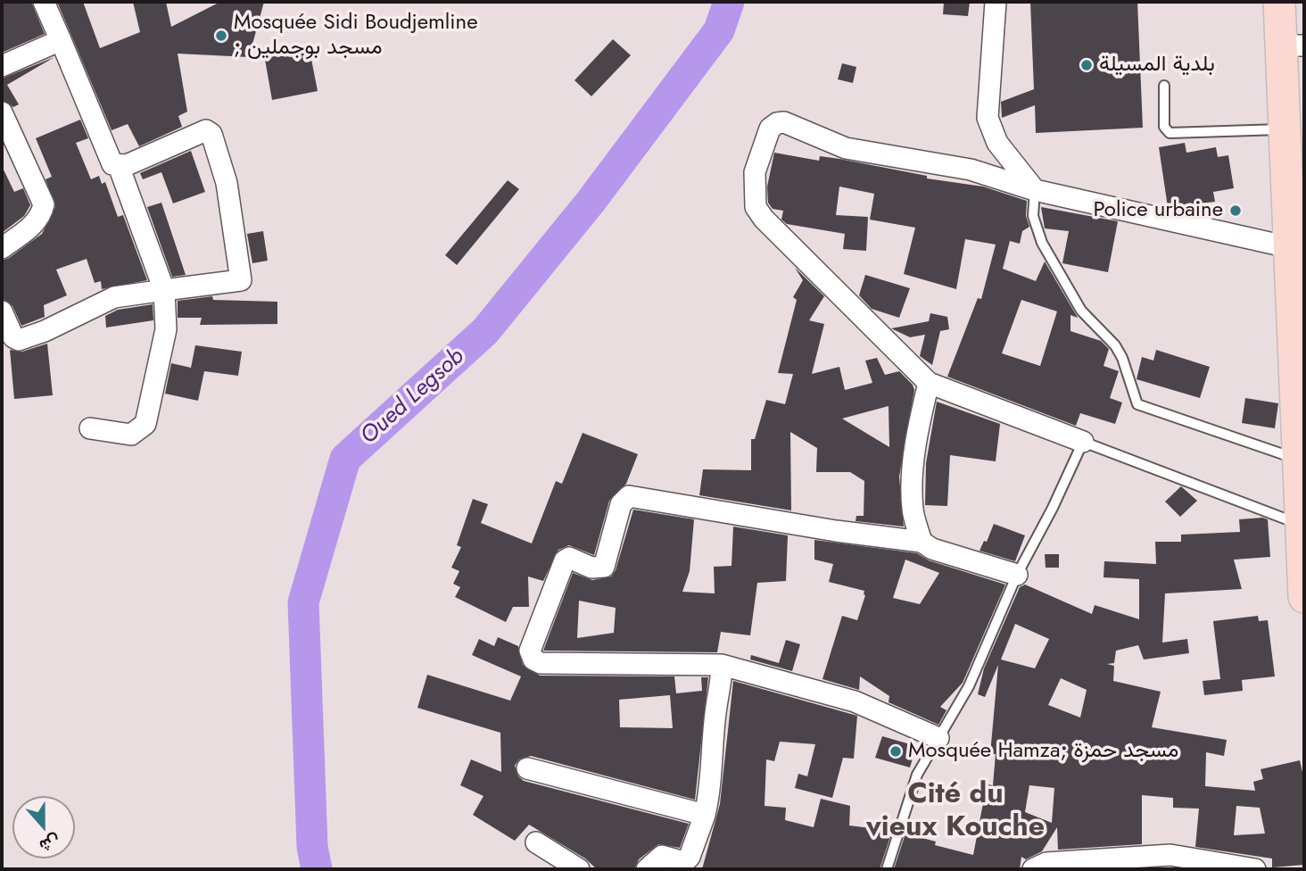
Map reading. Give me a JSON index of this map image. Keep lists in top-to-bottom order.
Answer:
{
  "districts": ["Cité du vieux Kouche"],
  "water": ["Oued Legsob"],
  "places": [
    "Mosquée Sidi Boudjemline ; مسجد بوجملين",
    "بلدية المسيلة",
    "Police urbaine",
    "Mosquée Hamza; مسجد حمزة"
  ],
  "north": "bottom"
}
